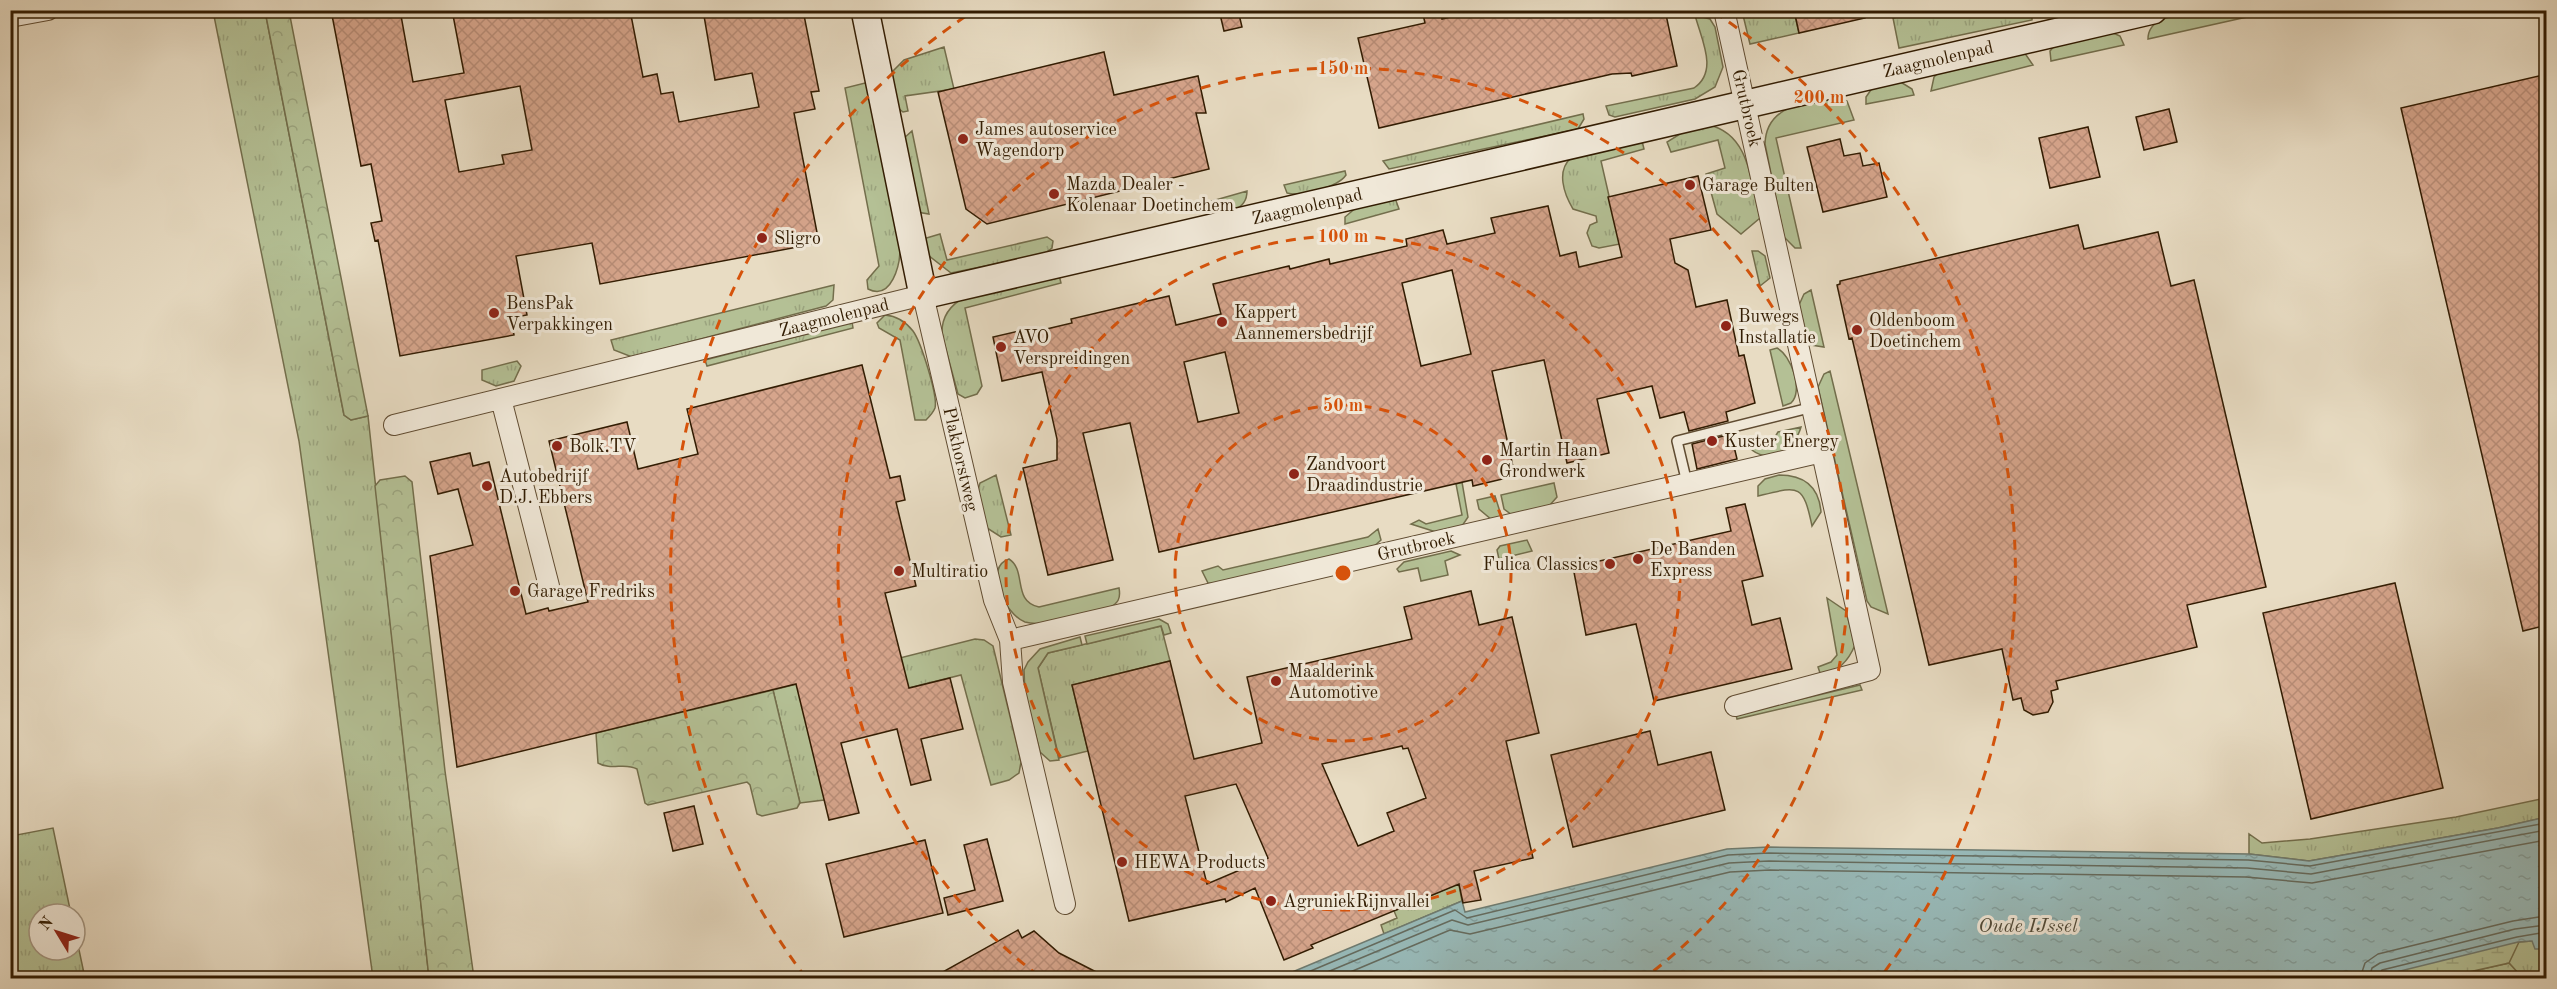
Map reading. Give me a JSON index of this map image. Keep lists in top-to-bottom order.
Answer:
{
  "streets": {
    "street": ["Zaagmolenpad", "Grutbroek", "Plakhorstweg"]
  },
  "crossings": [
    ["Zaagmolenpad", "Grutbroek"],
    ["Zaagmolenpad", "Plakhorstweg"],
    ["Grutbroek", "Plakhorstweg"]
  ],
  "water": ["Oude IJssel"],
  "places": [
    "James autoservice Wagendorp",
    "Garage Bulten",
    "Mazda Dealer - Kolenaar Doetinchem",
    "Sligro",
    "BensPak Verpakkingen",
    "Kappert Aannemersbedrijf",
    "Buwegs Installatie",
    "Oldenboom Doetinchem",
    "AVO Verspreidingen",
    "Kuster Energy",
    "Bolk.TV",
    "Martin Haan Grondwerk",
    "Zandvoort Draadindustrie",
    "Autobedrijf D.J. Ebbers",
    "De Banden Express",
    "Fulica Classics",
    "Multiratio",
    "Garage Fredriks",
    "Maalderink Automotive",
    "HEWA Products",
    "AgruniekRijnvallei"
  ],
  "north": "top left",
  "rings": [
    "150 m",
    "200 m",
    "100 m",
    "50 m"
  ]
}
